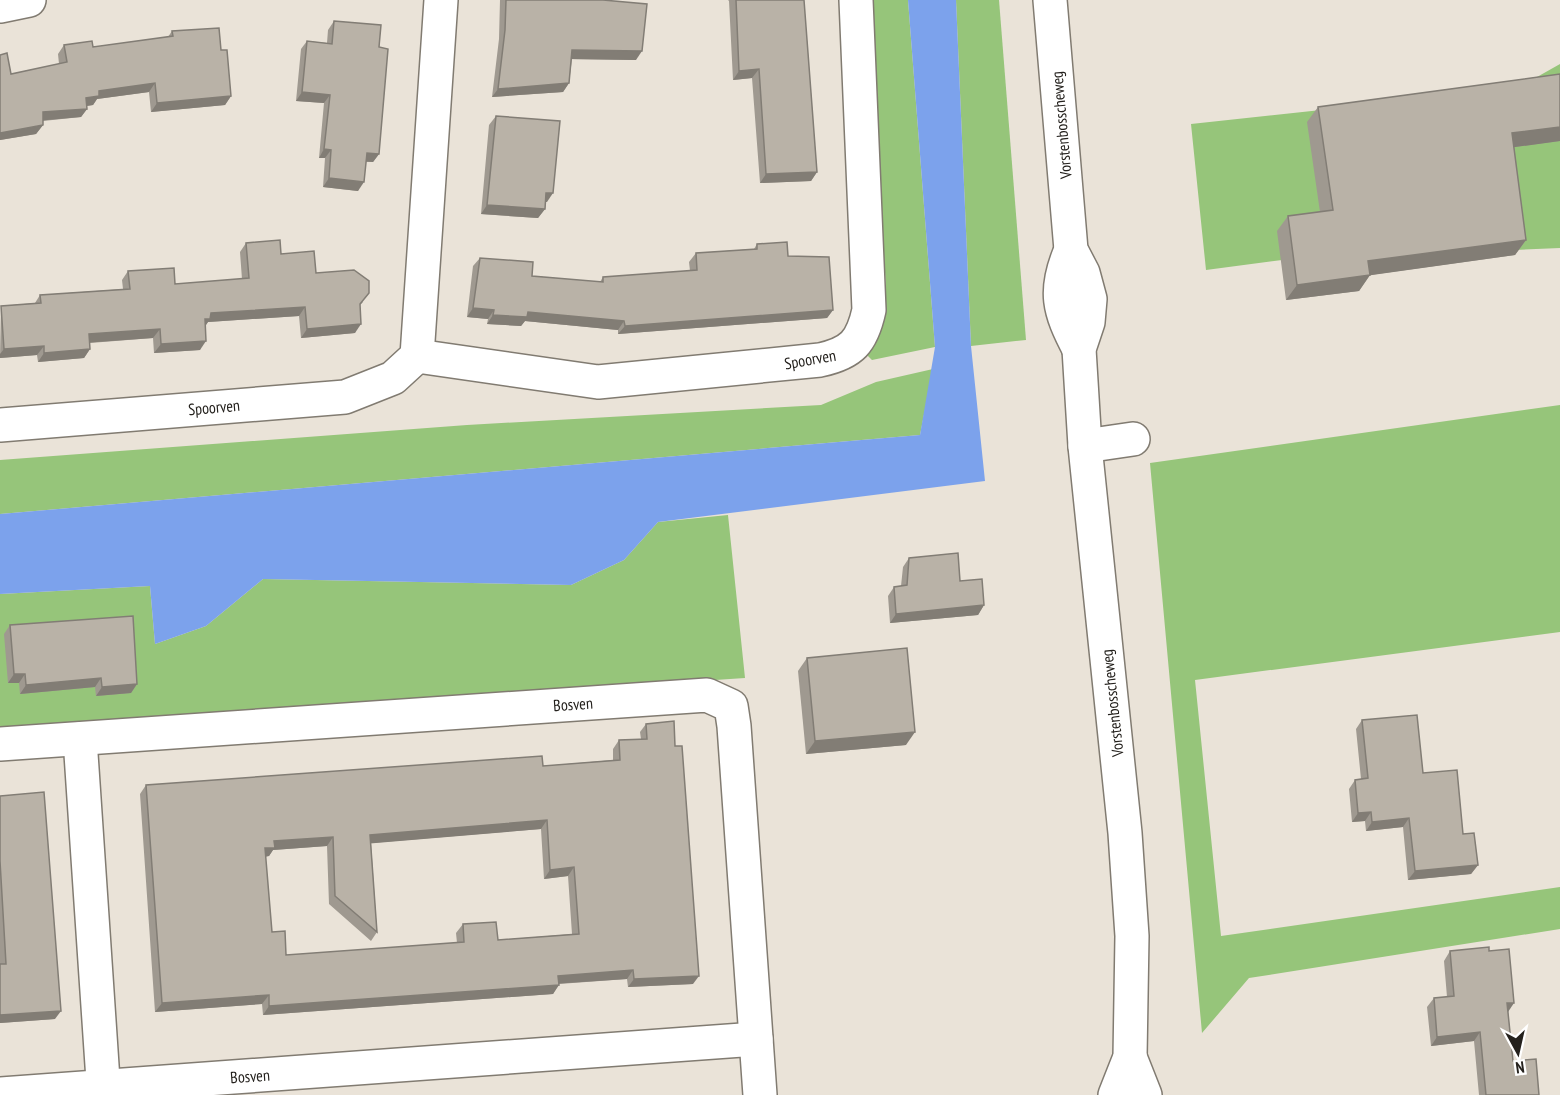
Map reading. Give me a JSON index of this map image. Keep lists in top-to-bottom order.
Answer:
{
  "streets": {
    "street": ["Vorstenbosscheweg", "Spoorven", "Bosven"]
  },
  "north": "bottom"
}
